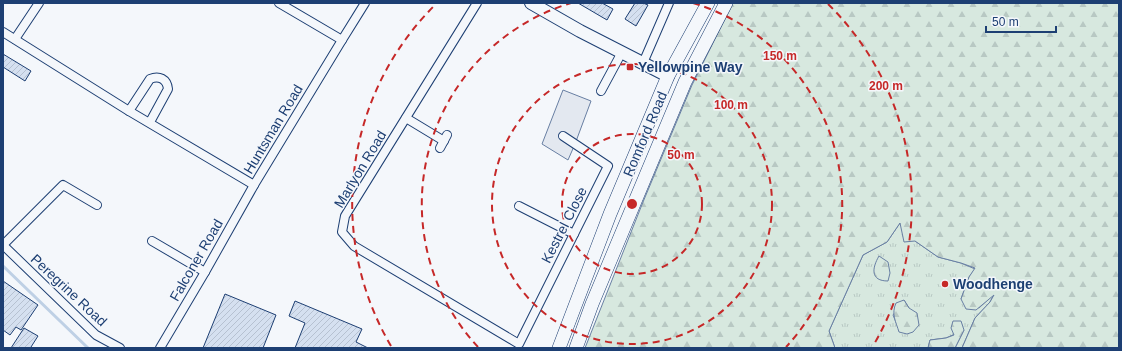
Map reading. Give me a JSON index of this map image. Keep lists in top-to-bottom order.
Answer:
{
  "streets": {
    "main road": ["Romford Road"],
    "street": [
      "Huntsman Road",
      "Marlyon Road",
      "Kestrel Close",
      "Falconer Road",
      "Peregrine Road"
    ]
  },
  "crossings": [
    ["Huntsman Road", "Falconer Road"],
    ["Marlyon Road", "Kestrel Close"]
  ],
  "places": {
    "transit": ["Yellowpine Way"],
    "other": ["Woodhenge"]
  },
  "scale_bar": "50 m",
  "rings": [
    "150 m",
    "200 m",
    "100 m",
    "50 m"
  ]
}
